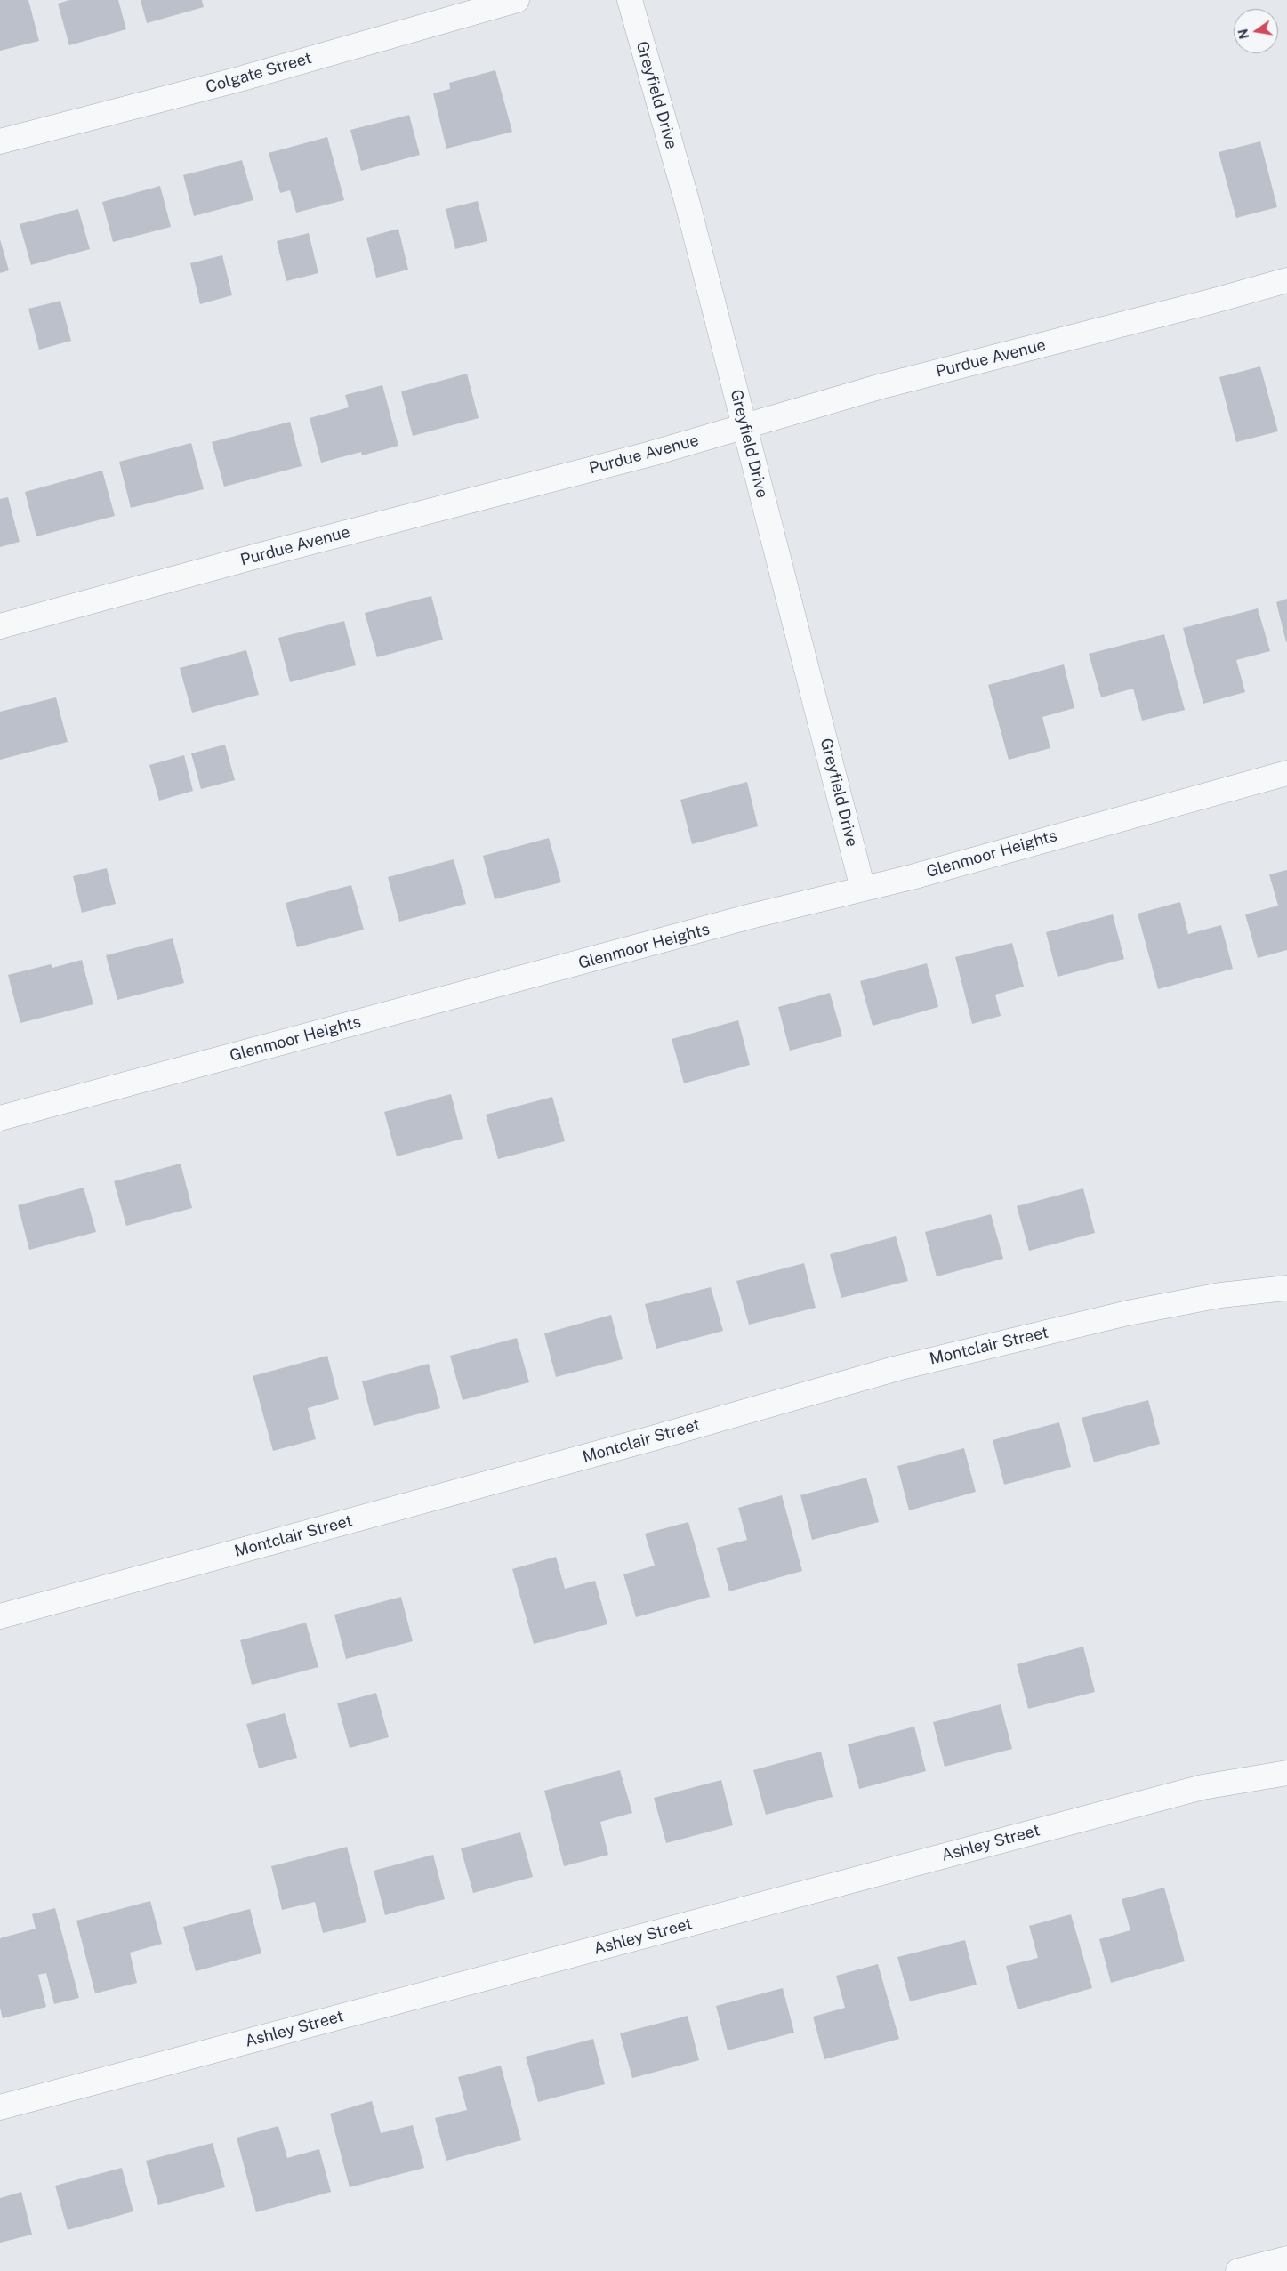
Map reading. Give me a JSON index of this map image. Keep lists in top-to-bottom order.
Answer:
{
  "streets": {
    "street": [
      "Colgate Street",
      "Greyfield Drive",
      "Purdue Avenue",
      "Glenmoor Heights",
      "Montclair Street",
      "Ashley Street"
    ]
  },
  "crossings": [
    ["Greyfield Drive", "Purdue Avenue"],
    ["Greyfield Drive", "Glenmoor Heights"]
  ],
  "north": "left"
}
